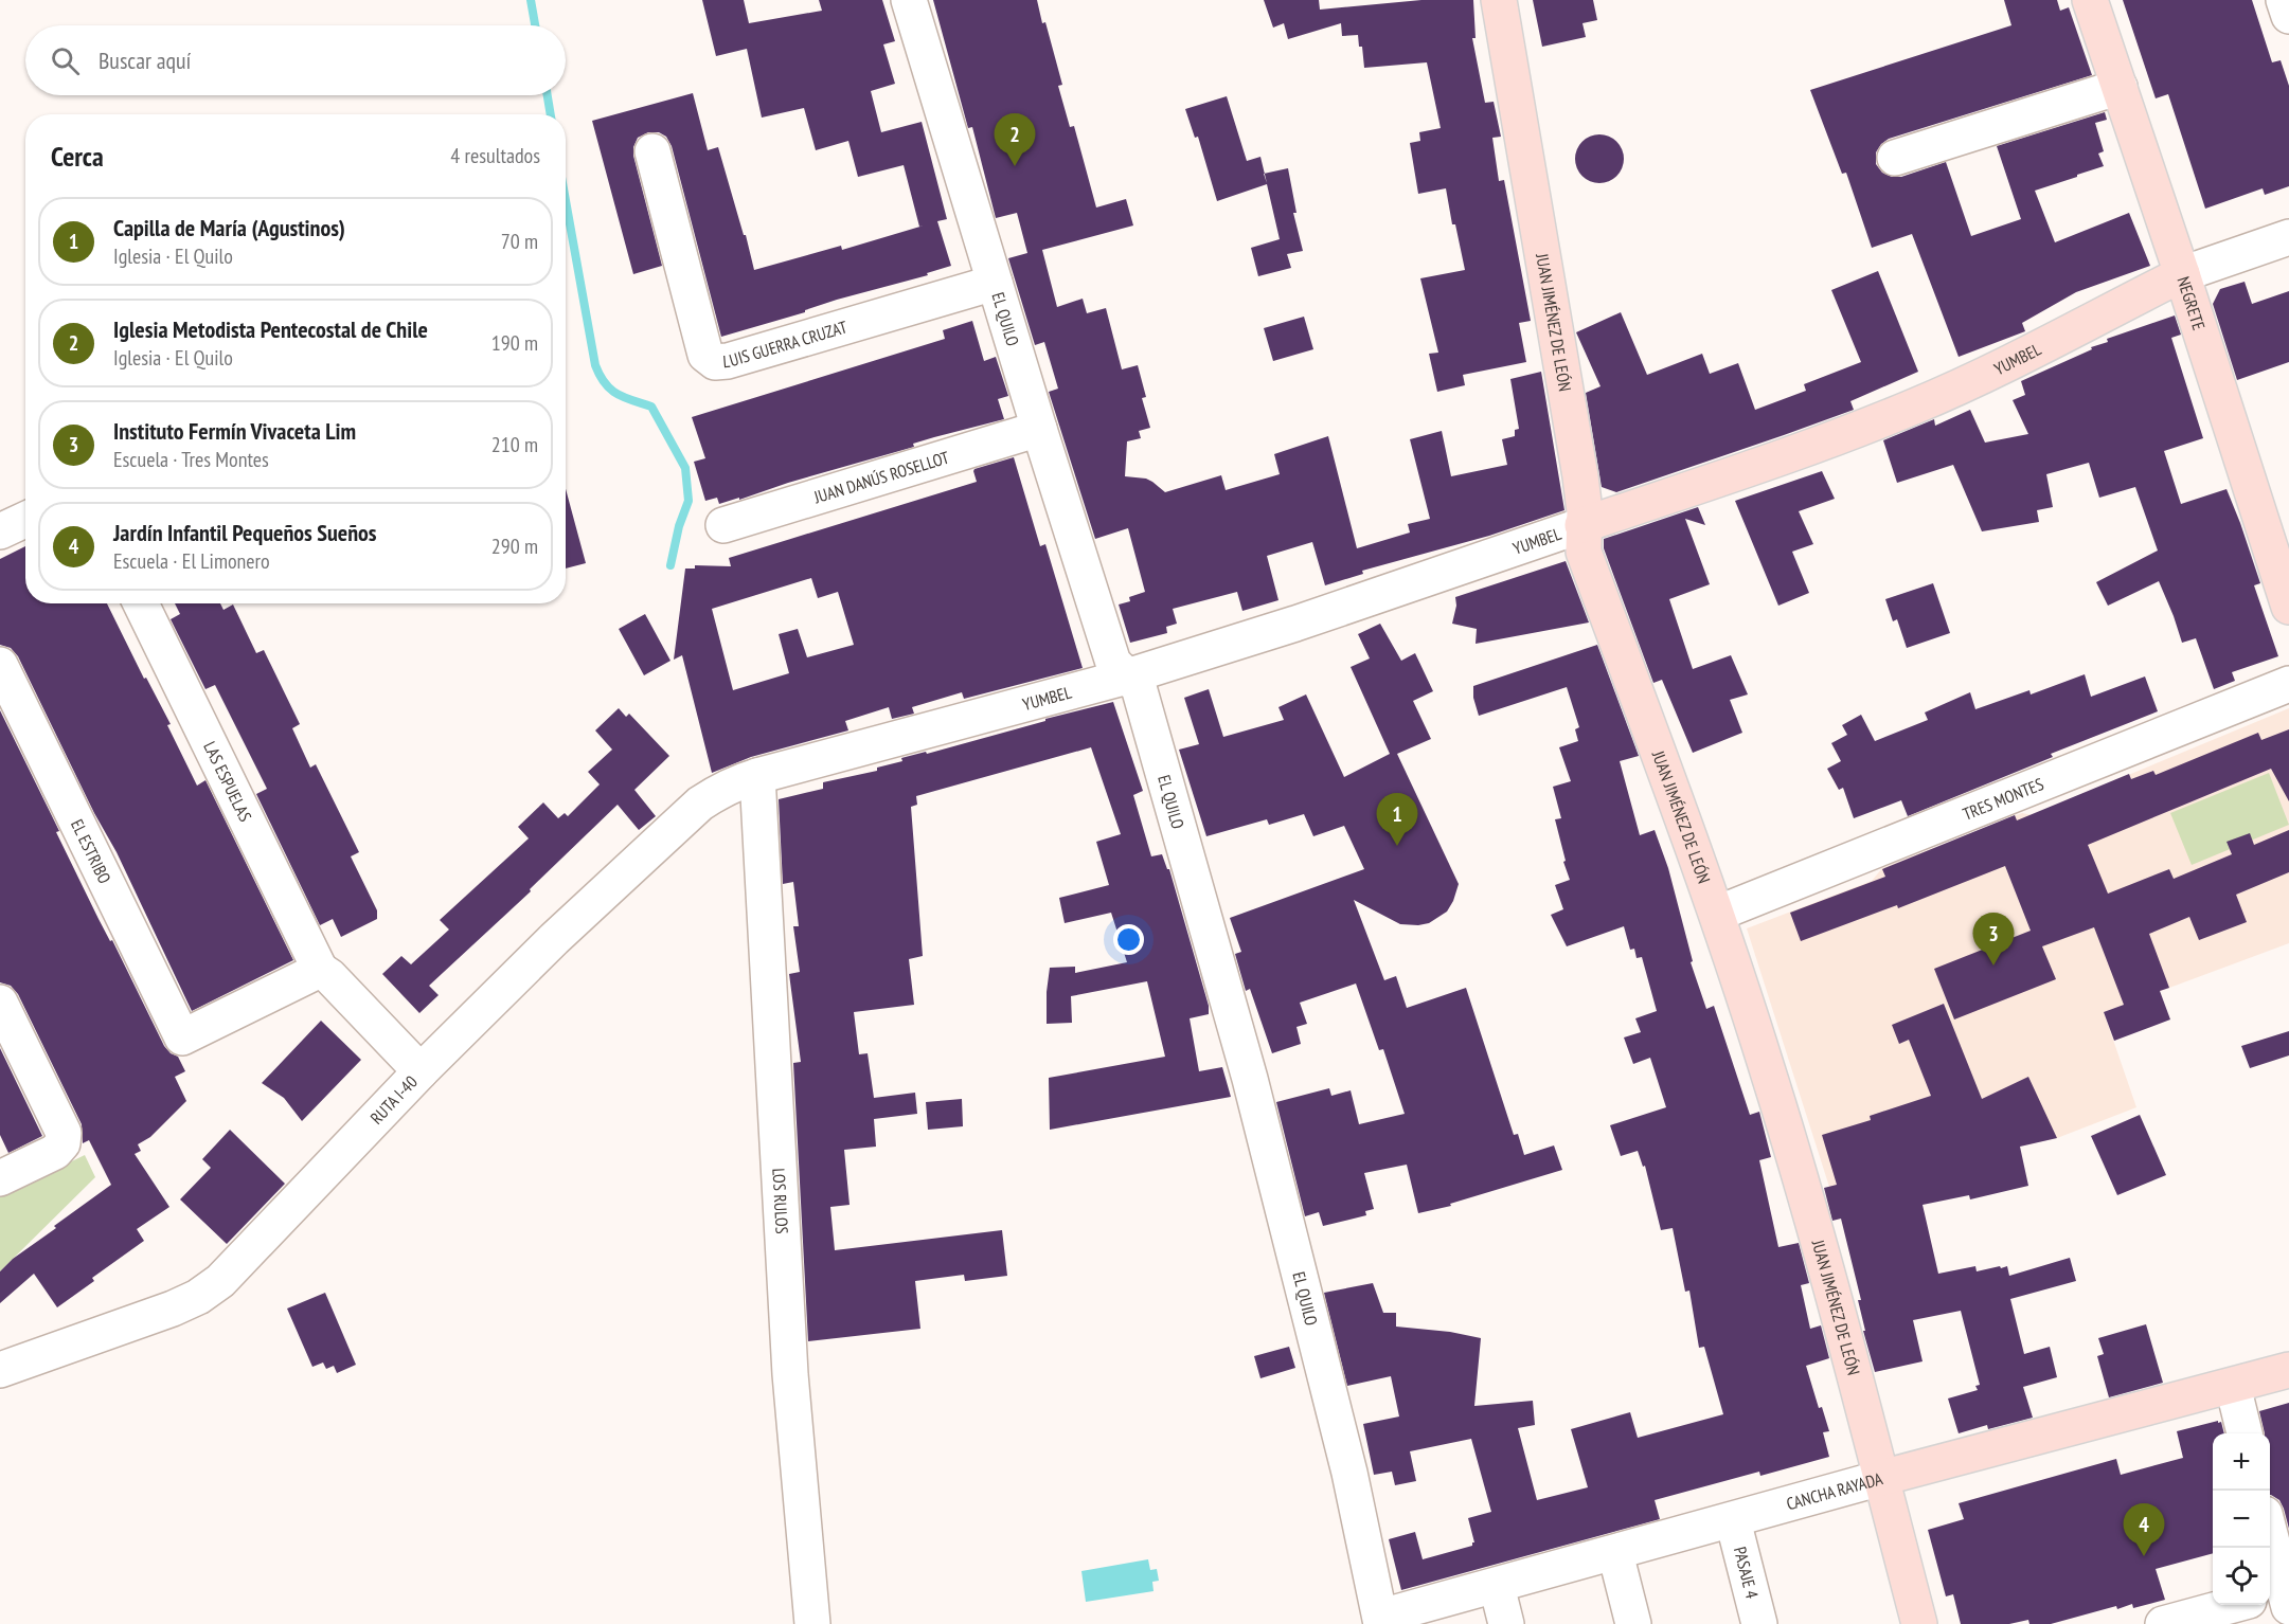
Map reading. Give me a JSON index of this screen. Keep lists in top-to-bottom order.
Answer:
{
  "streets": {
    "main road": [
      "NEGRETE",
      "JUAN JIMÉNEZ DE LEÓN",
      "YUMBEL",
      "CANCHA RAYADA"
    ],
    "street": [
      "EL QUILO",
      "LUIS GUERRA CRUZAT",
      "JUAN DANÚS ROSELLOT",
      "LAS ESPUELAS",
      "TRES MONTES",
      "EL ESTRIBO",
      "RUTA I-40",
      "LOS RULOS",
      "PASAJE 4"
    ]
  },
  "crossings": [
    ["NEGRETE", "YUMBEL"],
    ["EL QUILO", "LUIS GUERRA CRUZAT"],
    ["EL QUILO", "YUMBEL"],
    ["EL QUILO", "JUAN DANÚS ROSELLOT"],
    ["EL QUILO", "CANCHA RAYADA"],
    ["JUAN JIMÉNEZ DE LEÓN", "YUMBEL"],
    ["JUAN JIMÉNEZ DE LEÓN", "TRES MONTES"],
    ["JUAN JIMÉNEZ DE LEÓN", "CANCHA RAYADA"],
    ["YUMBEL", "RUTA I-40"],
    ["YUMBEL", "LOS RULOS"],
    ["LAS ESPUELAS", "EL ESTRIBO"],
    ["RUTA I-40", "LOS RULOS"],
    ["CANCHA RAYADA", "PASAJE 4"]
  ],
  "page": {
    "search": "Buscar aquí",
    "pins": [
      "2",
      "1",
      "3",
      "4"
    ],
    "heading": ["Cerca", "4 resultados"],
    "list": [
      {
        "mark": "1",
        "name": "Capilla de María (Agustinos)",
        "note": "Iglesia · El Quilo",
        "value": "70 m"
      },
      {
        "mark": "2",
        "name": "Iglesia Metodista Pentecostal de Chile",
        "note": "Iglesia · El Quilo",
        "value": "190 m"
      },
      {
        "mark": "3",
        "name": "Instituto Fermín Vivaceta Lim",
        "note": "Escuela · Tres Montes",
        "value": "210 m"
      },
      {
        "mark": "4",
        "name": "Jardín Infantil Pequeños Sueños",
        "note": "Escuela · El Limonero",
        "value": "290 m"
      }
    ],
    "map_buttons": ["+", "−"]
  }
}
